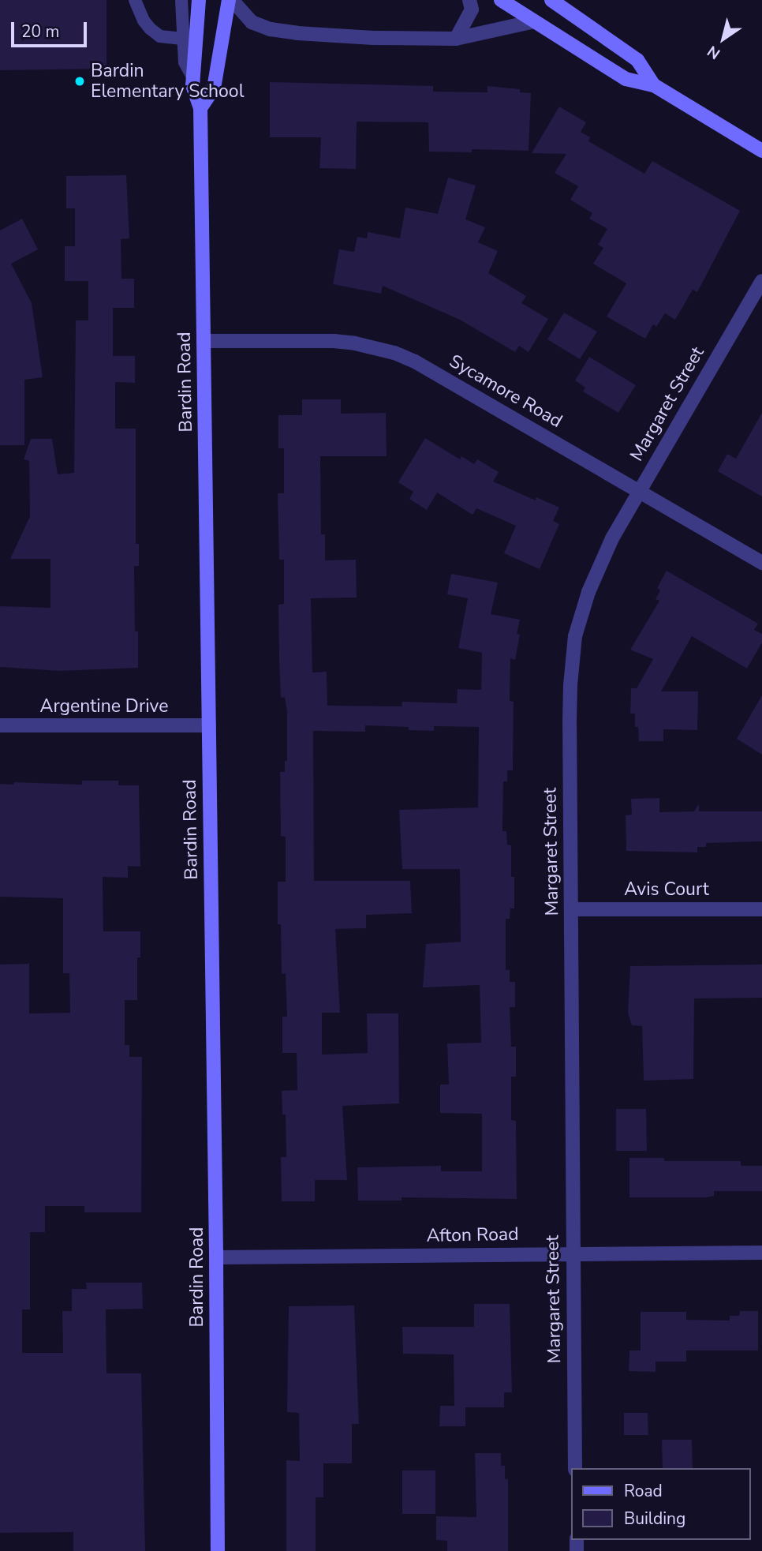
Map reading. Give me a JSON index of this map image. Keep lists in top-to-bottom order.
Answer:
{
  "streets": {
    "street": [
      "Bardin Road",
      "Sycamore Road",
      "Margaret Street",
      "Argentine Drive",
      "Avis Court",
      "Afton Road"
    ]
  },
  "crossings": [
    ["Bardin Road", "Sycamore Road"],
    ["Bardin Road", "Argentine Drive"],
    ["Bardin Road", "Afton Road"],
    ["Sycamore Road", "Margaret Street"],
    ["Margaret Street", "Avis Court"],
    ["Margaret Street", "Afton Road"]
  ],
  "places": ["Bardin Elementary School"],
  "legend": ["Road", "Building"],
  "scale_bar": "20 m",
  "north": "bottom left"
}
